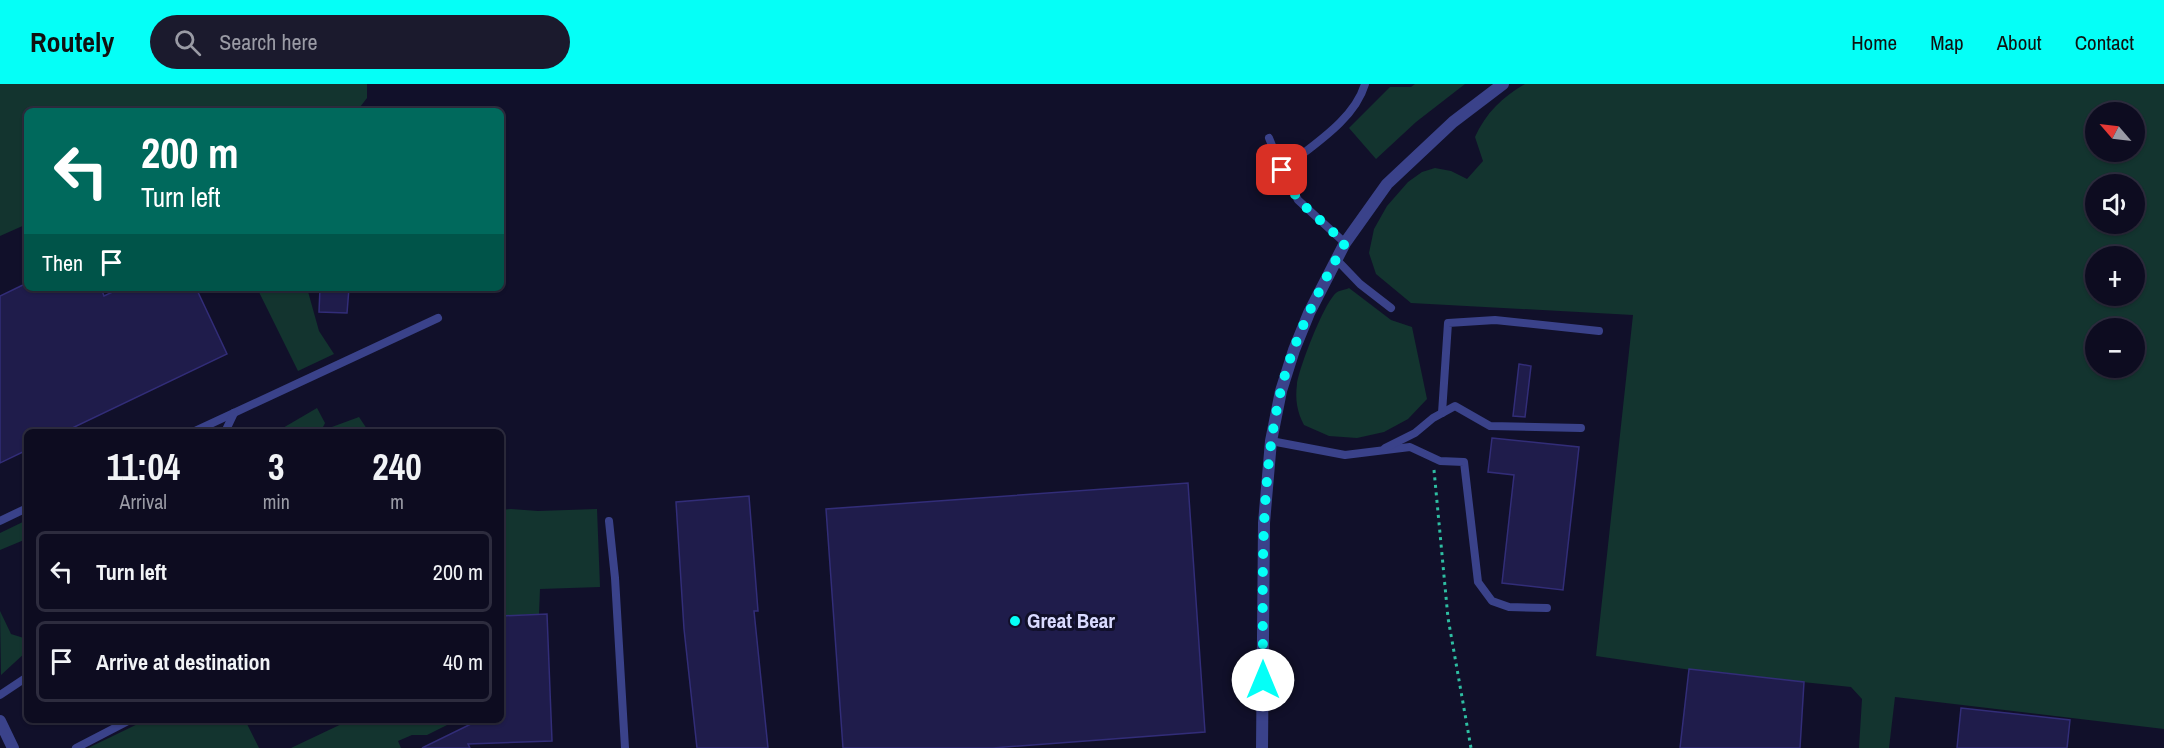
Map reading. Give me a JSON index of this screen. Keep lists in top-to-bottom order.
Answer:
{
  "places": ["Great Bear"],
  "north": "top left",
  "page": {
    "header": "Routely",
    "search": "Search here",
    "nav": [
      "Home",
      "Map",
      "About",
      "Contact"
    ],
    "map_buttons": ["+", "−"],
    "turn": ["200 m", "Turn left"],
    "then": "Then",
    "eta": [
      "11:04",
      "Arrival",
      "3",
      "min",
      "240",
      "m"
    ],
    "list": [
      {
        "name": "Turn left",
        "value": "200 m"
      },
      {
        "name": "Arrive at destination",
        "value": "40 m"
      }
    ]
  }
}
